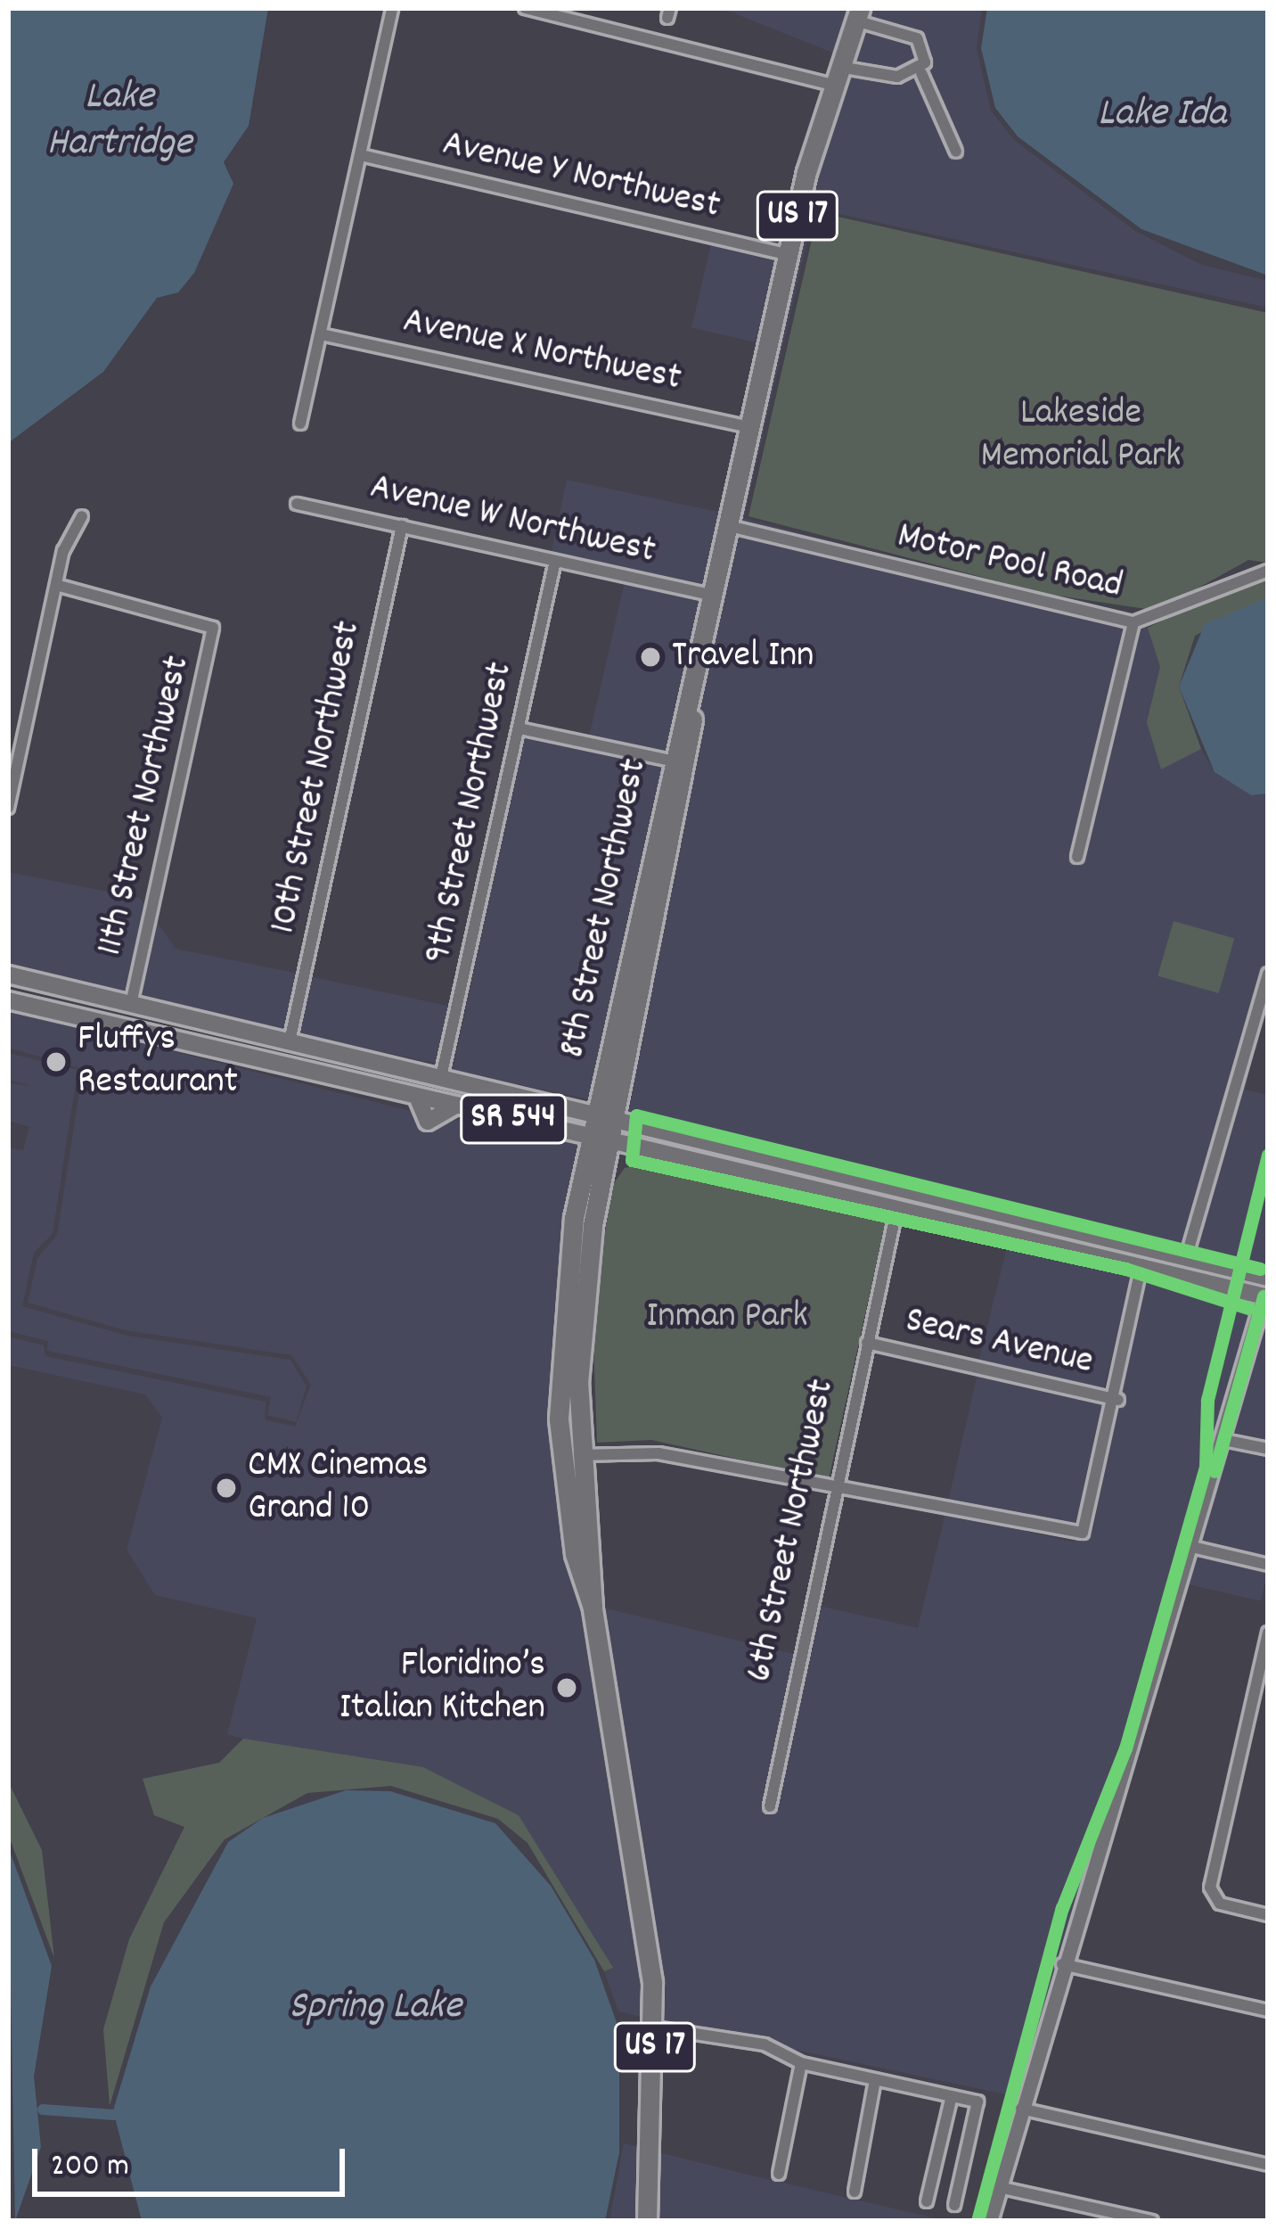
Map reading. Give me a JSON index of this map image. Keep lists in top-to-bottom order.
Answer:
{
  "streets": {
    "highway": ["US 17", "8th Street Northwest"],
    "main road": ["SR 544"],
    "street": [
      "Avenue Y Northwest",
      "Avenue X Northwest",
      "Avenue W Northwest",
      "Motor Pool Road",
      "10th Street Northwest",
      "11th Street Northwest",
      "9th Street Northwest",
      "Sears Avenue",
      "6th Street Northwest"
    ]
  },
  "crossings": [
    ["Avenue Y Northwest", "US 17"],
    ["US 17", "Avenue X Northwest"],
    ["US 17", "Motor Pool Road"],
    ["US 17", "8th Street Northwest"],
    ["Avenue W Northwest", "10th Street Northwest"],
    ["Avenue W Northwest", "9th Street Northwest"],
    ["Avenue W Northwest", "8th Street Northwest"],
    ["Motor Pool Road", "8th Street Northwest"],
    ["10th Street Northwest", "SR 544"],
    ["11th Street Northwest", "SR 544"],
    ["9th Street Northwest", "SR 544"],
    ["8th Street Northwest", "SR 544"],
    ["SR 544", "6th Street Northwest"],
    ["Sears Avenue", "6th Street Northwest"]
  ],
  "water": ["Lake Hartridge", "Lake Ida", "Spring Lake"],
  "parks": ["Lakeside Memorial Park", "Inman Park"],
  "places": [
    "Travel Inn",
    "Fluffys Restaurant",
    "CMX Cinemas Grand 10",
    "Floridino’s Italian Kitchen"
  ],
  "scale_bar": "200 m"
}
